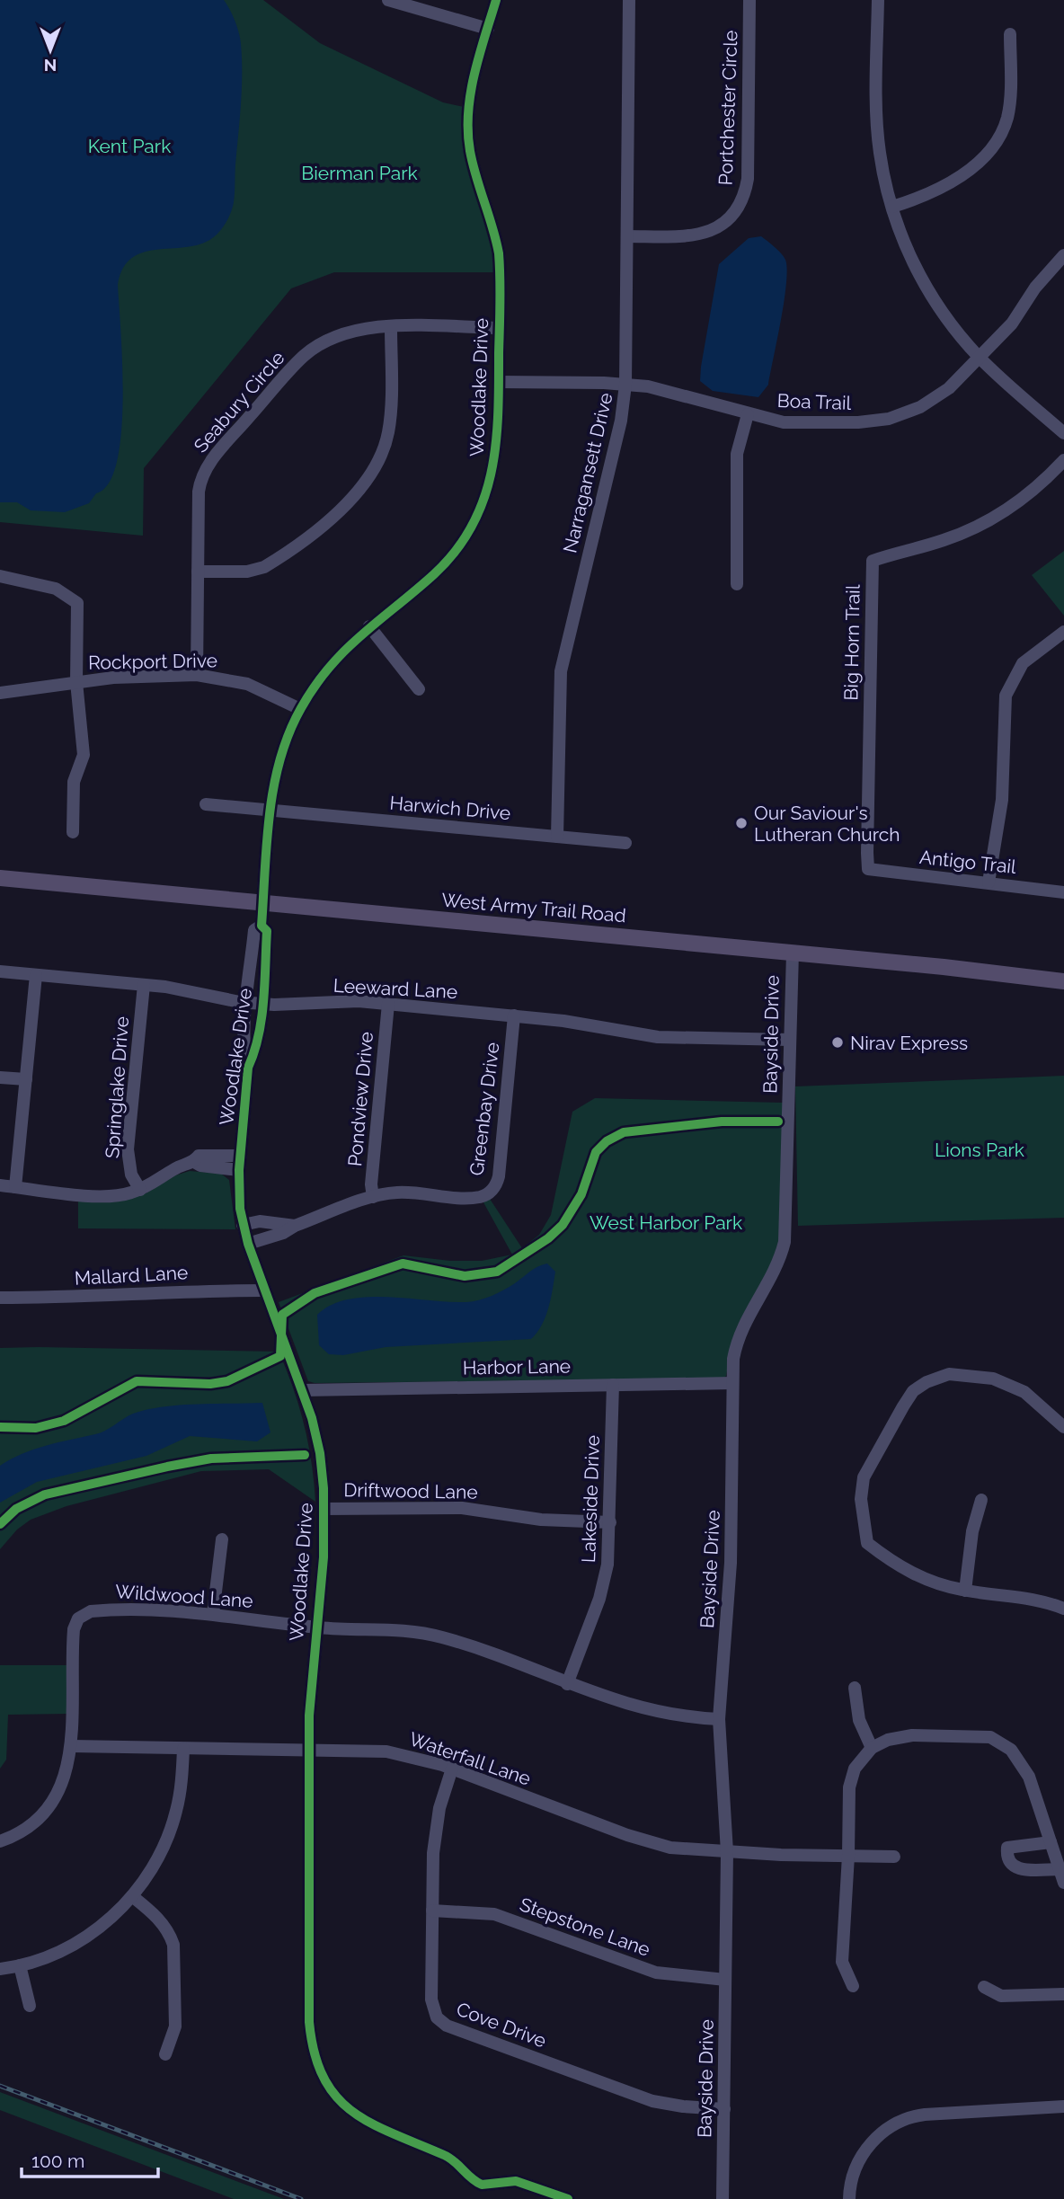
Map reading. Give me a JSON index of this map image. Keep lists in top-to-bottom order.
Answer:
{
  "streets": {
    "main road": ["West Army Trail Road"],
    "street": [
      "Portchester Circle",
      "Woodlake Drive",
      "Seabury Circle",
      "Boa Trail",
      "Narragansett Drive",
      "Big Horn Trail",
      "Rockport Drive",
      "Harwich Drive",
      "Antigo Trail",
      "Leeward Lane",
      "Bayside Drive",
      "Springlake Drive",
      "Pondview Drive",
      "Greenbay Drive",
      "Mallard Lane",
      "Harbor Lane",
      "Driftwood Lane",
      "Lakeside Drive",
      "Wildwood Lane",
      "Waterfall Lane",
      "Stepstone Lane",
      "Cove Drive"
    ]
  },
  "crossings": [
    ["Portchester Circle", "Narragansett Drive"],
    ["Woodlake Drive", "Seabury Circle"],
    ["Woodlake Drive", "Boa Trail"],
    ["Woodlake Drive", "Rockport Drive"],
    ["Woodlake Drive", "Harwich Drive"],
    ["Woodlake Drive", "West Army Trail Road"],
    ["Woodlake Drive", "Leeward Lane"],
    ["Woodlake Drive", "Greenbay Drive"],
    ["Woodlake Drive", "Mallard Lane"],
    ["Woodlake Drive", "Harbor Lane"],
    ["Woodlake Drive", "Driftwood Lane"],
    ["Woodlake Drive", "Wildwood Lane"],
    ["Woodlake Drive", "Waterfall Lane"],
    ["Seabury Circle", "Rockport Drive"],
    ["Boa Trail", "Narragansett Drive"],
    ["Narragansett Drive", "Harwich Drive"],
    ["Big Horn Trail", "Antigo Trail"],
    ["West Army Trail Road", "Bayside Drive"],
    ["Leeward Lane", "Bayside Drive"],
    ["Leeward Lane", "Springlake Drive"],
    ["Leeward Lane", "Pondview Drive"],
    ["Leeward Lane", "Greenbay Drive"],
    ["Bayside Drive", "Harbor Lane"],
    ["Bayside Drive", "Wildwood Lane"],
    ["Bayside Drive", "Waterfall Lane"],
    ["Bayside Drive", "Stepstone Lane"],
    ["Bayside Drive", "Cove Drive"],
    ["Pondview Drive", "Greenbay Drive"],
    ["Harbor Lane", "Lakeside Drive"],
    ["Driftwood Lane", "Lakeside Drive"],
    ["Lakeside Drive", "Wildwood Lane"],
    ["Wildwood Lane", "Waterfall Lane"],
    ["Waterfall Lane", "Cove Drive"],
    ["Stepstone Lane", "Cove Drive"]
  ],
  "parks": [
    "Kent Park",
    "Bierman Park",
    "Lions Park",
    "West Harbor Park"
  ],
  "places": ["Our Saviour's Lutheran Church", "Nirav Express"],
  "scale_bar": "100 m",
  "north": "bottom"
}
